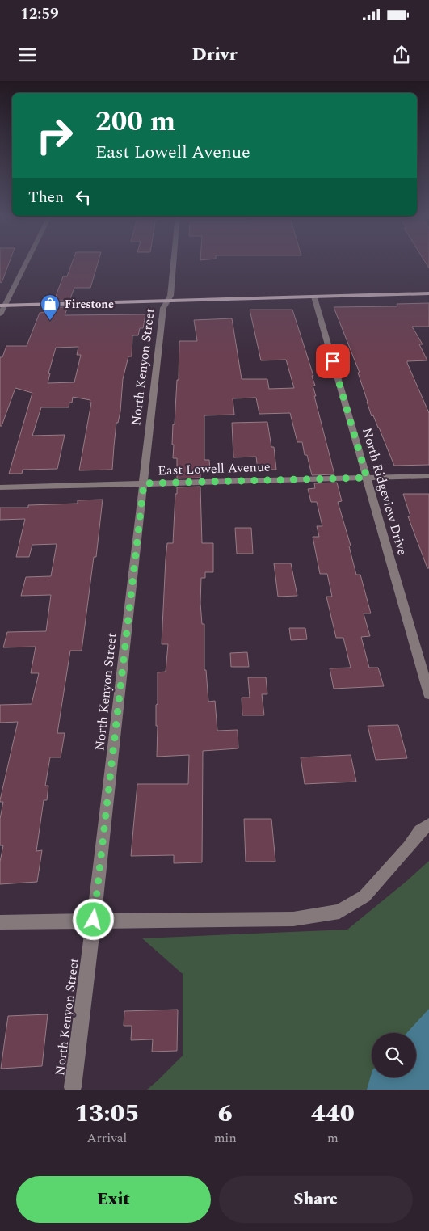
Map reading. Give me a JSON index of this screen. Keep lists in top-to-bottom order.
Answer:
{
  "streets": {
    "street": ["North Kenyon Street", "East Lowell Avenue", "North Ridgeview Drive"]
  },
  "crossings": [
    ["North Kenyon Street", "East Lowell Avenue"],
    ["East Lowell Avenue", "North Ridgeview Drive"]
  ],
  "places": {
    "shop": ["Firestone"]
  },
  "page": {
    "status": "12:59",
    "header": "Drivr",
    "turn": ["200 m", "East Lowell Avenue"],
    "then": "Then",
    "eta": [
      "13:05",
      "Arrival",
      "6",
      "min",
      "440",
      "m"
    ],
    "buttons": ["Exit", "Share"]
  }
}
